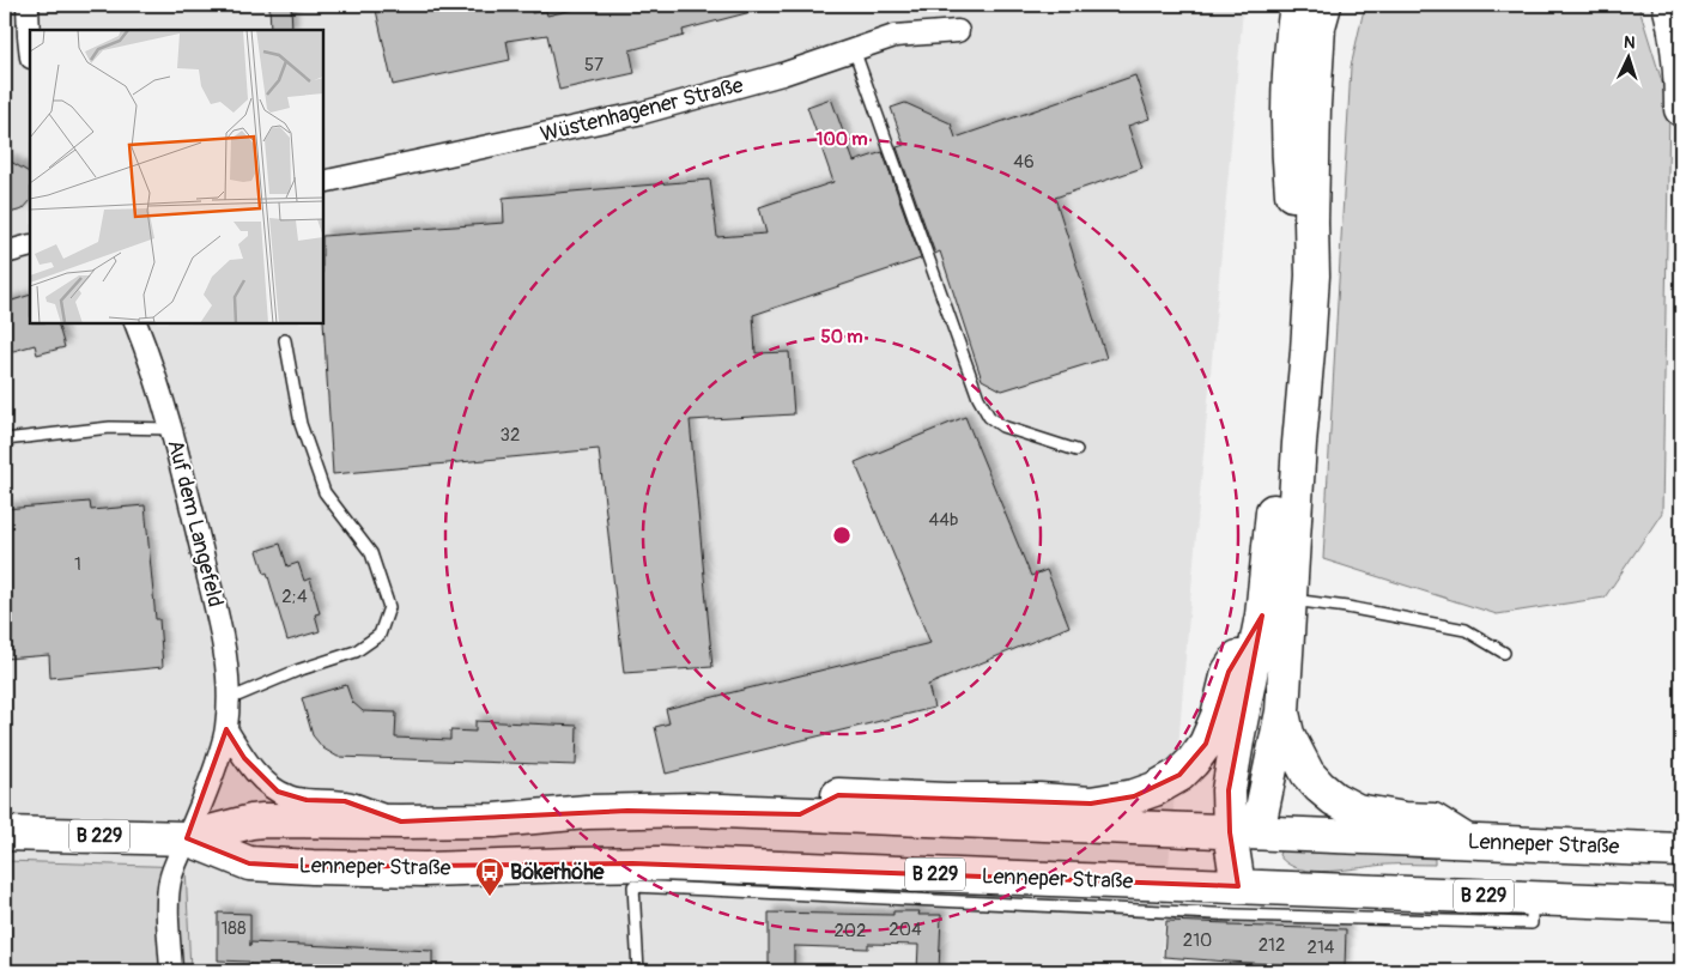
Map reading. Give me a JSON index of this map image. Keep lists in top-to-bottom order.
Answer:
{
  "streets": {
    "main road": ["B 229", "Lenneper Straße"],
    "street": ["Wüstenhagener Straße", "Auf dem Langefeld"]
  },
  "crossings": [
    ["Auf dem Langefeld", "Lenneper Straße"]
  ],
  "places": {
    "bus stop": ["Bökerhöhe"]
  },
  "house_numbers": [
    "57",
    "46",
    "32",
    "44b",
    "1",
    "2;4",
    "188",
    "204",
    "202",
    "210",
    "212",
    "214"
  ],
  "north": "top",
  "rings": ["100 m", "50 m"]
}
